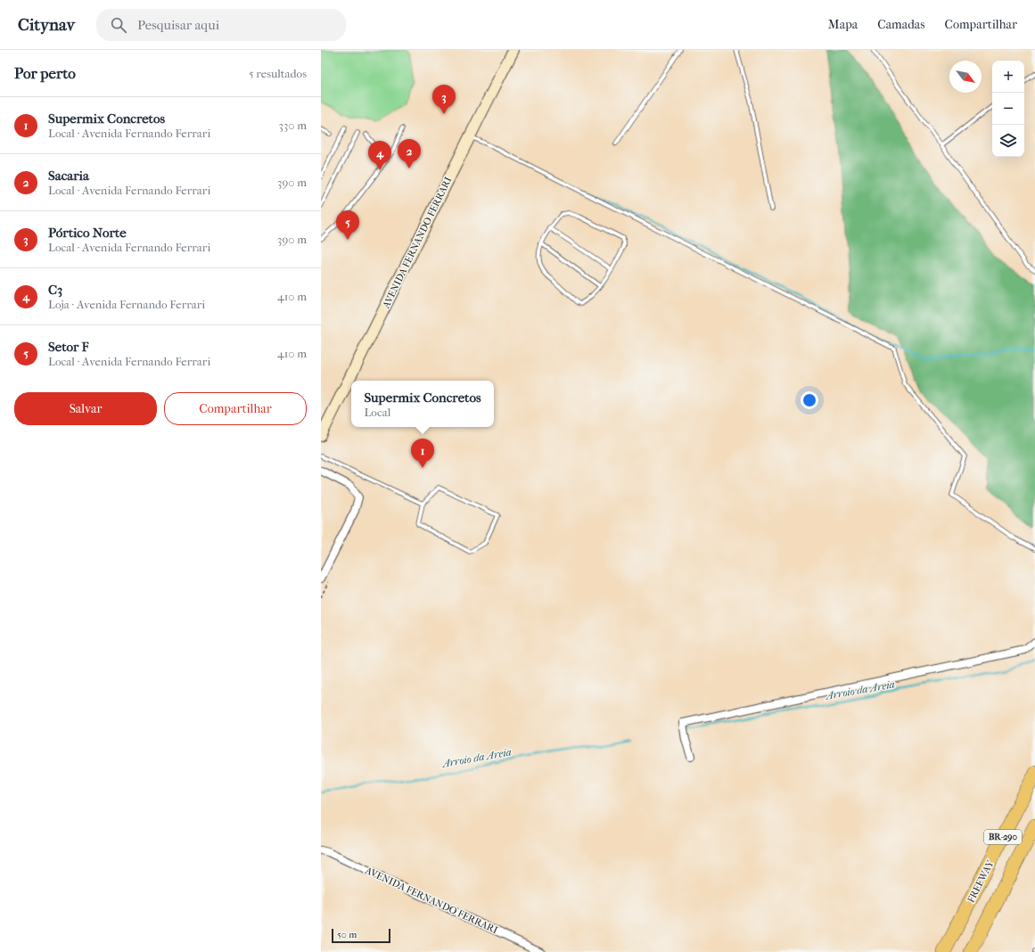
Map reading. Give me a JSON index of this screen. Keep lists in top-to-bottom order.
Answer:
{
  "streets": {
    "highway": ["BR-290", "FREEWAY"],
    "street": ["AVENIDA FERNANDO FERRARI"]
  },
  "water": ["Arroio da Areia"],
  "scale_bar": "50 m",
  "north": "bottom right",
  "page": {
    "header": "Citynav",
    "search": "Pesquisar aqui",
    "nav": ["Mapa", "Camadas", "Compartilhar"],
    "heading": ["Por perto", "5 resultados"],
    "map_buttons": ["+", "−"],
    "pins": [
      "3",
      "2",
      "4",
      "5",
      "1"
    ],
    "list": [
      {
        "mark": "1",
        "name": "Supermix Concretos",
        "note": "Local · Avenida Fernando Ferrari",
        "value": "330 m"
      },
      {
        "mark": "2",
        "name": "Sacaria",
        "note": "Local · Avenida Fernando Ferrari",
        "value": "390 m"
      },
      {
        "mark": "3",
        "name": "Pórtico Norte",
        "note": "Local · Avenida Fernando Ferrari",
        "value": "390 m"
      },
      {
        "mark": "4",
        "name": "C3",
        "note": "Loja · Avenida Fernando Ferrari",
        "value": "410 m"
      },
      {
        "mark": "5",
        "name": "Setor F",
        "note": "Local · Avenida Fernando Ferrari",
        "value": "410 m"
      }
    ],
    "popup": ["Supermix Concretos", "Local"],
    "buttons": ["Salvar", "Compartilhar"],
    "scale": "50 m"
  }
}
